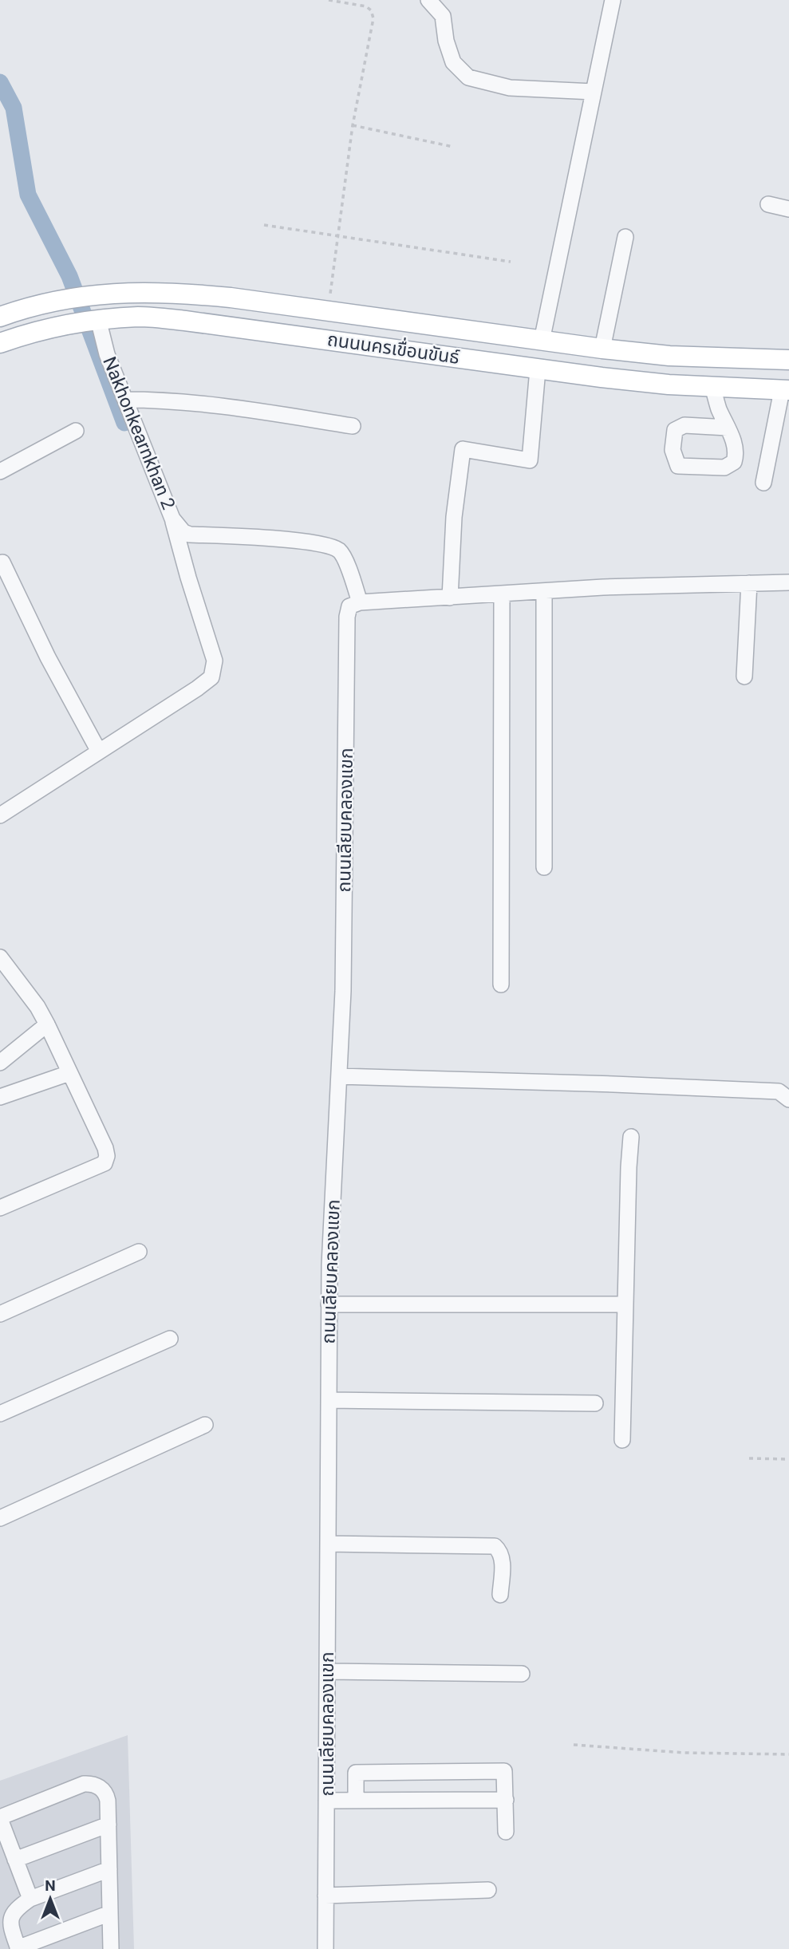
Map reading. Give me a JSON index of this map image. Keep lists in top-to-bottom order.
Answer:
{
  "streets": {
    "main road": ["ถนนนครเขื่อนขันธ์"],
    "street": ["Nakhonkearnkhan 2", "ถนนเลียบคลองแขก"]
  },
  "crossings": [
    ["ถนนนครเขื่อนขันธ์", "Nakhonkearnkhan 2"],
    ["Nakhonkearnkhan 2", "ถนนเลียบคลองแขก"]
  ],
  "north": "top"
}
